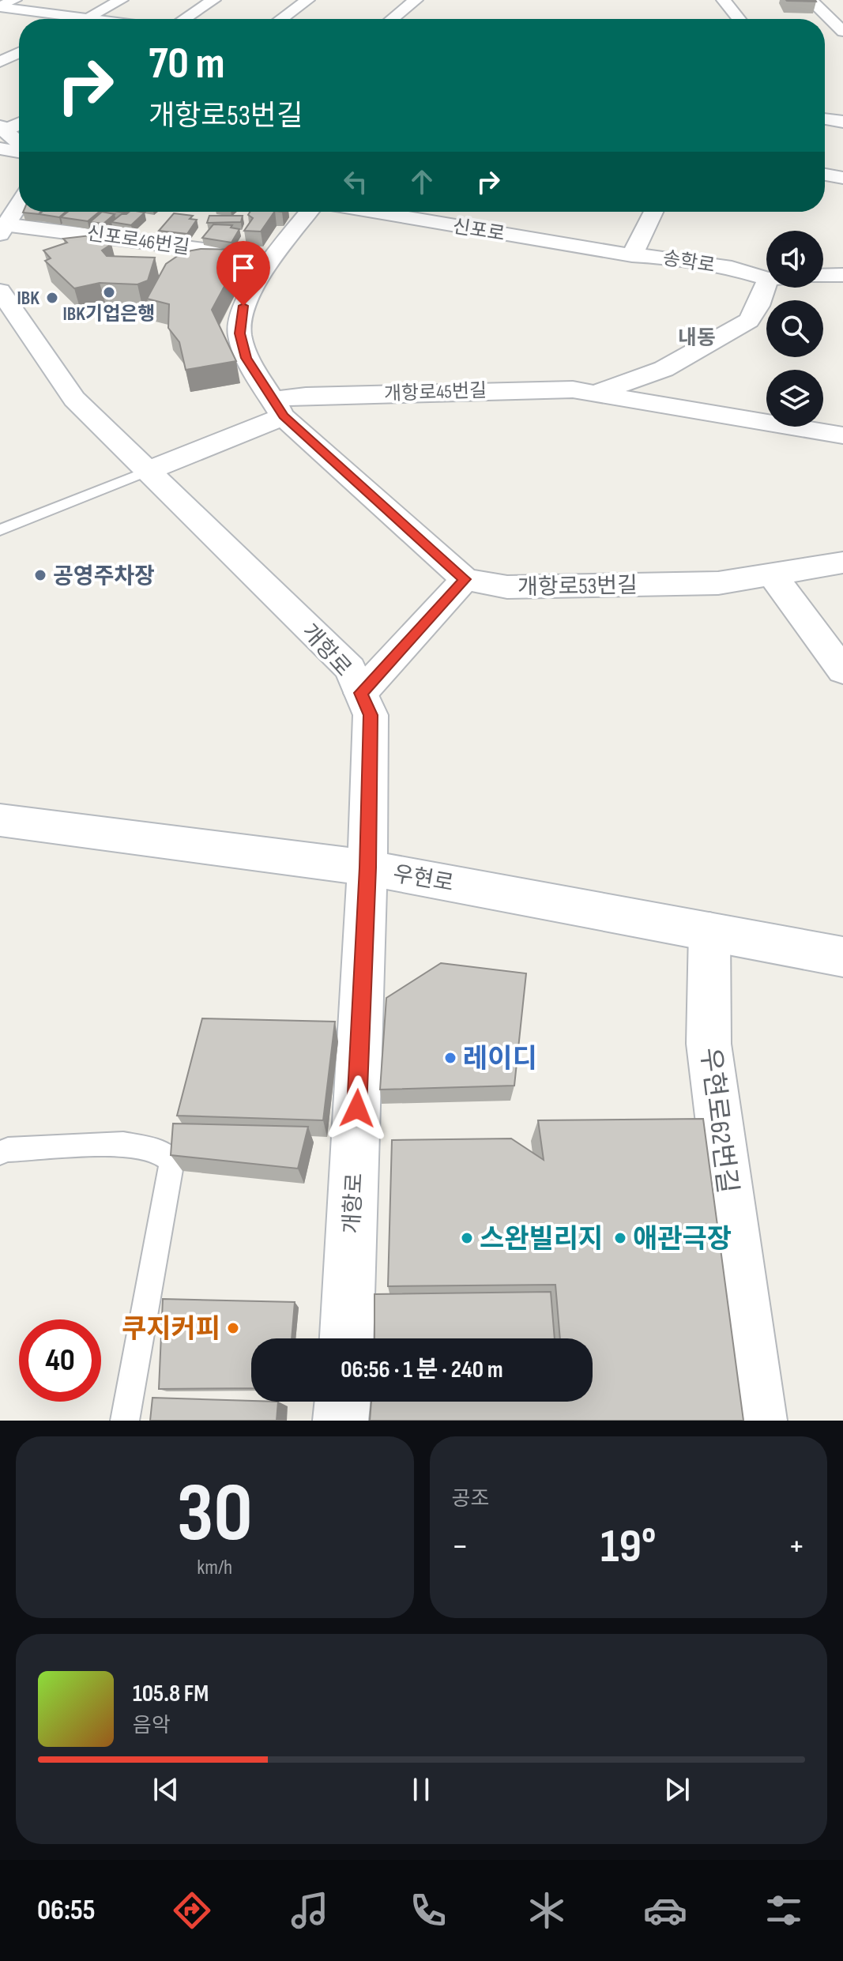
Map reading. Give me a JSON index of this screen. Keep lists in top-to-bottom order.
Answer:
{
  "streets": {
    "street": [
      "신포로",
      "신포로46번길",
      "송학로",
      "개항로45번길",
      "개항로53번길",
      "개항로",
      "우현로",
      "우현로62번길"
    ]
  },
  "crossings": [
    ["신포로", "송학로"],
    ["개항로45번길", "개항로"],
    ["개항로", "우현로"],
    ["우현로", "우현로62번길"]
  ],
  "districts": ["내동"],
  "places": [
    "IBK기업은행",
    "IBK",
    "공영주차장",
    "레이디",
    "스완빌리지",
    "애관극장",
    "쿠지커피"
  ],
  "page": {
    "turn": ["70 m", "개항로53번길"],
    "limit": "40",
    "trip": "06:56 · 1 분 · 240 m",
    "tile": [
      ["30", "km/h"],
      "공조"
    ],
    "heat": ["−", "19°", "+"],
    "song": ["105.8 FM", "음악"],
    "tabs": "06:55"
  }
}
